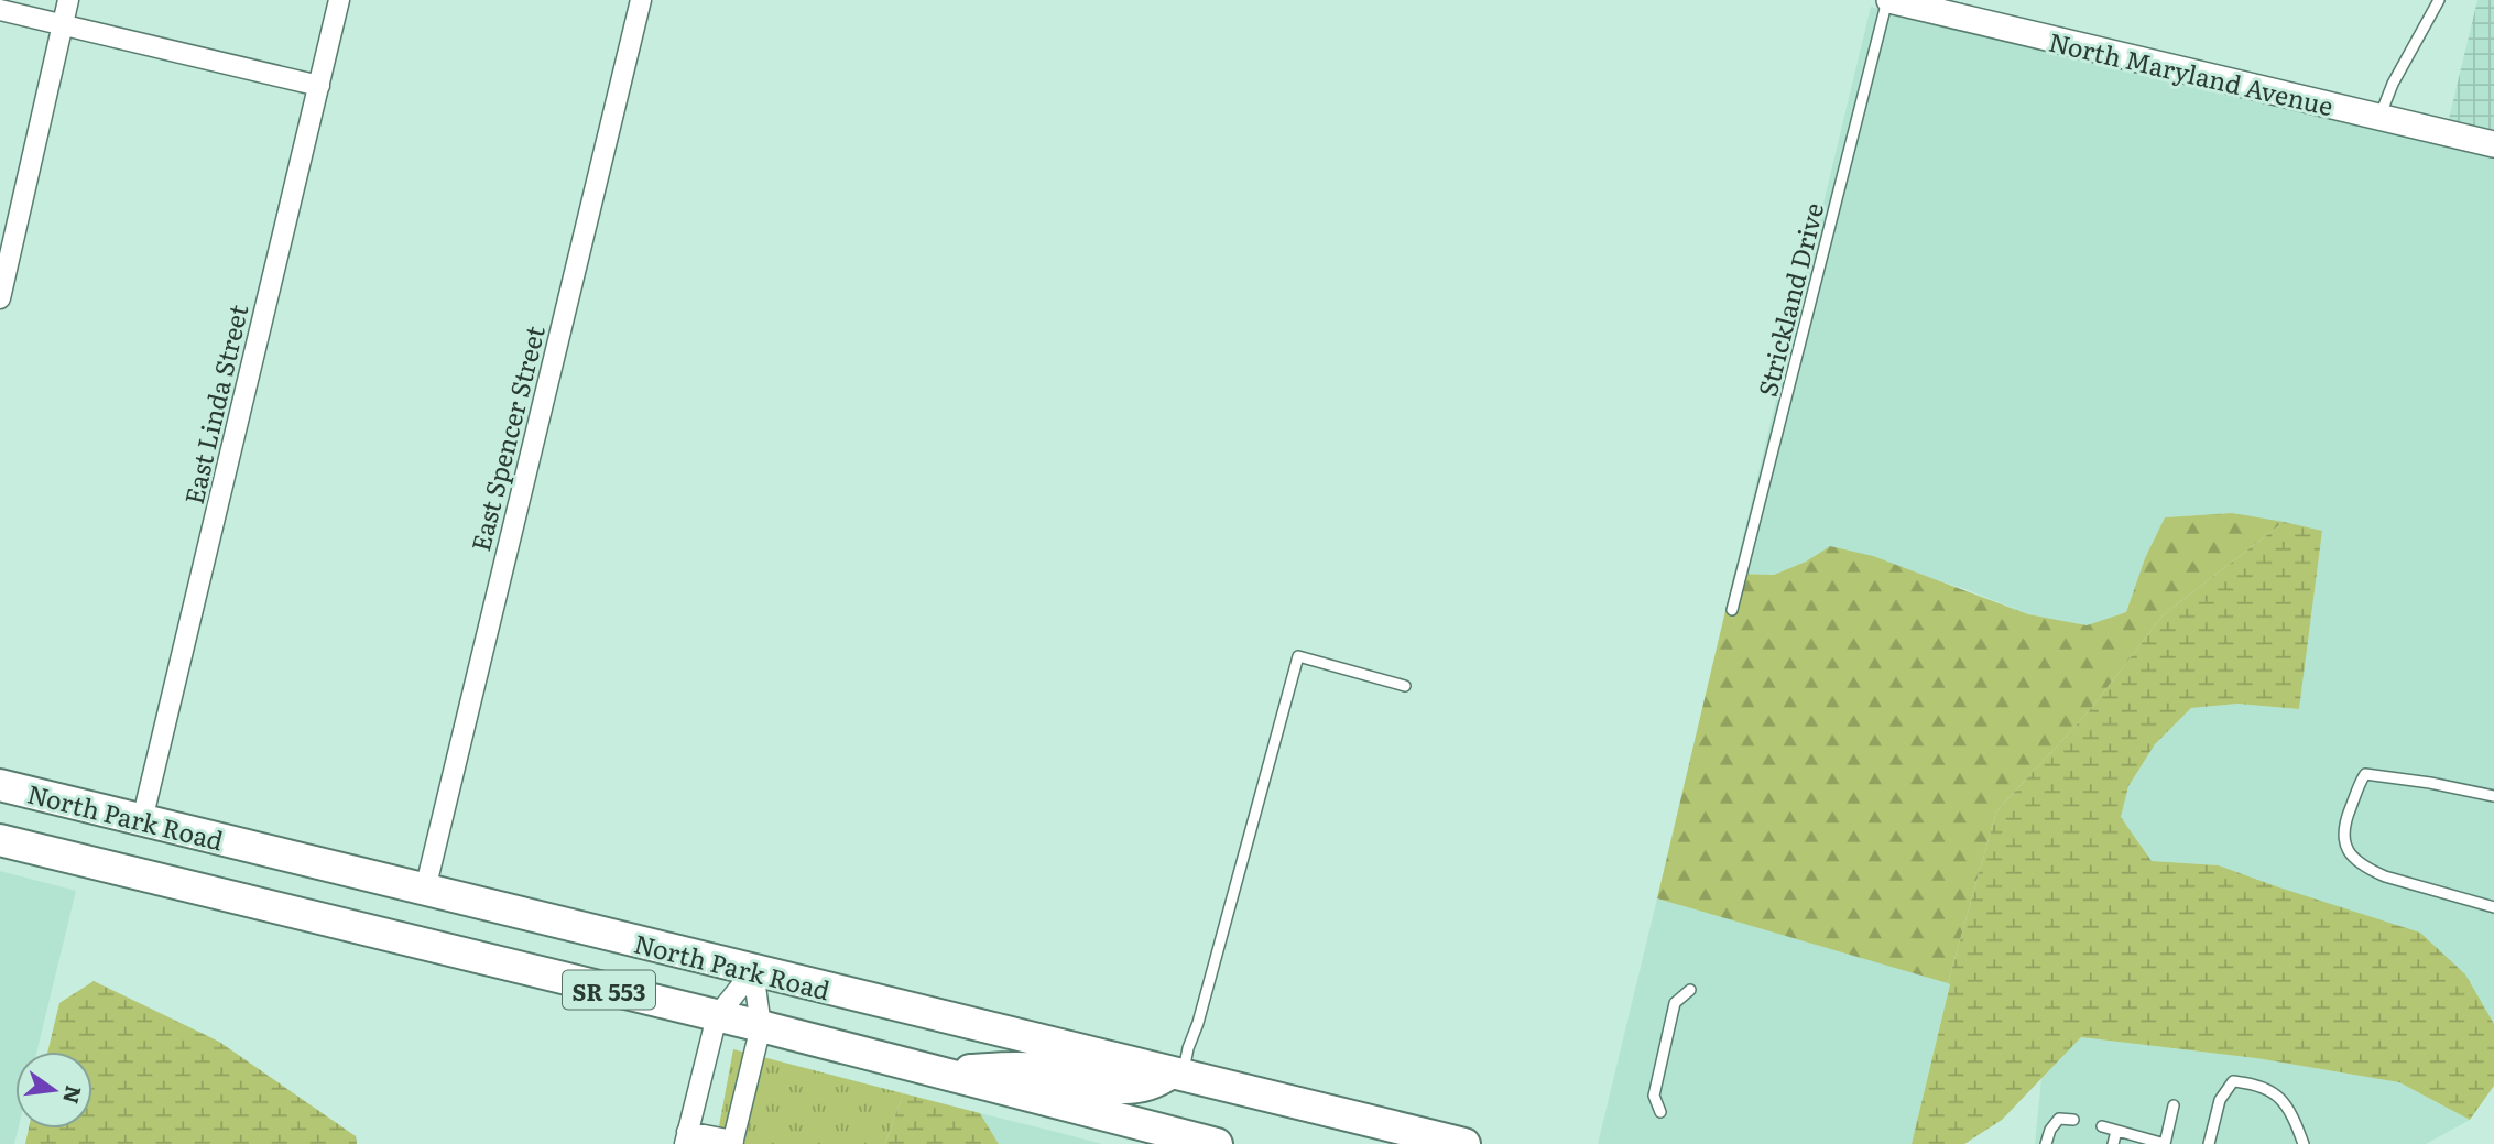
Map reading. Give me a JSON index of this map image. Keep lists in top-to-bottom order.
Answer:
{
  "streets": {
    "main road": ["North Park Road", "SR 553"],
    "street": ["North Maryland Avenue", "East Linda Street", "East Spencer Street"],
    "lane": ["Strickland Drive"]
  },
  "crossings": [
    ["North Maryland Avenue", "Strickland Drive"],
    ["East Linda Street", "North Park Road"],
    ["East Spencer Street", "North Park Road"]
  ],
  "north": "right"
}
